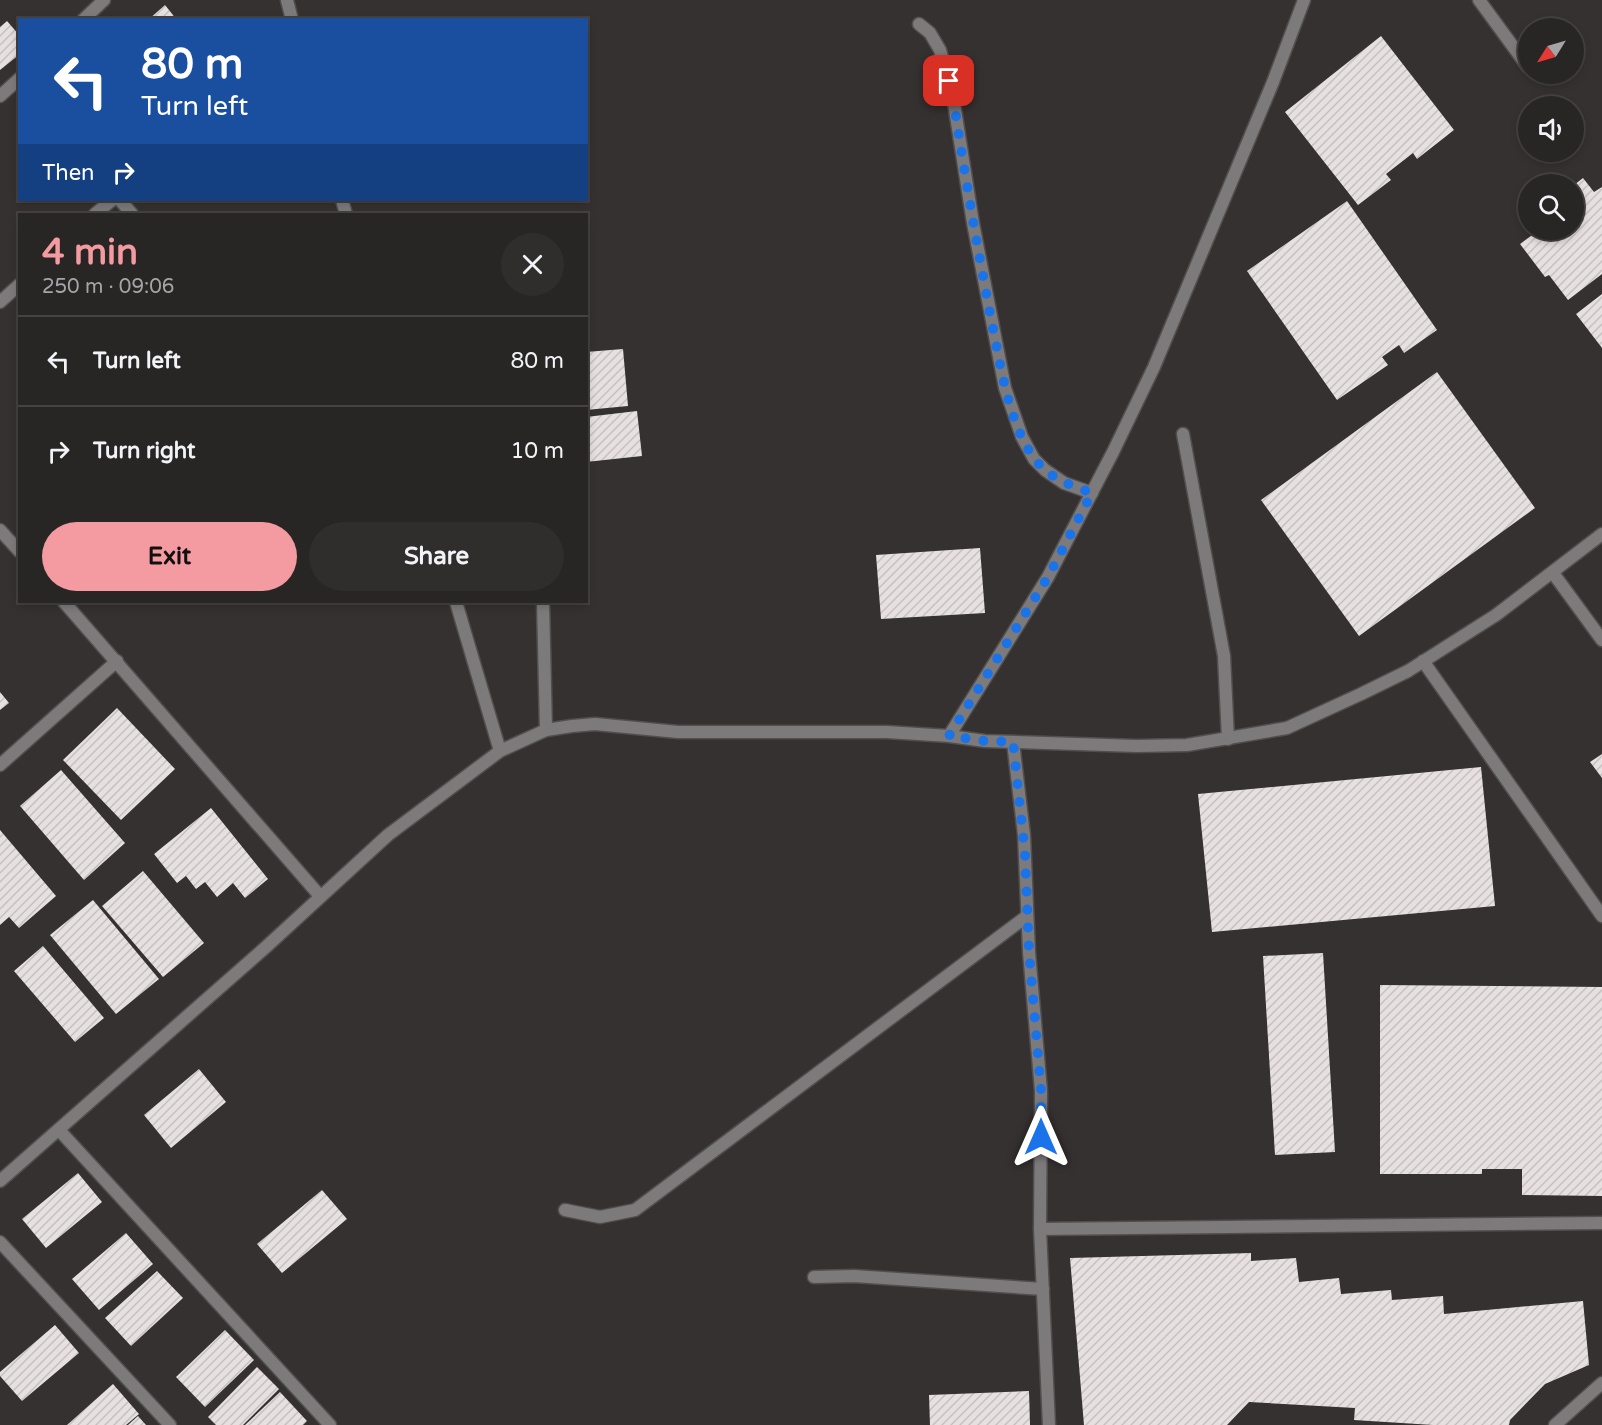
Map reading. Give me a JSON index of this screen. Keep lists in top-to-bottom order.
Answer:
{
  "north": "bottom left",
  "page": {
    "turn": ["80 m", "Turn left"],
    "then": "Then",
    "heading": ["4 min", "250 m · 09:06"],
    "list": [
      {
        "name": "Turn left",
        "value": "80 m"
      },
      {
        "name": "Turn right",
        "value": "10 m"
      }
    ],
    "buttons": ["Exit", "Share"]
  }
}
